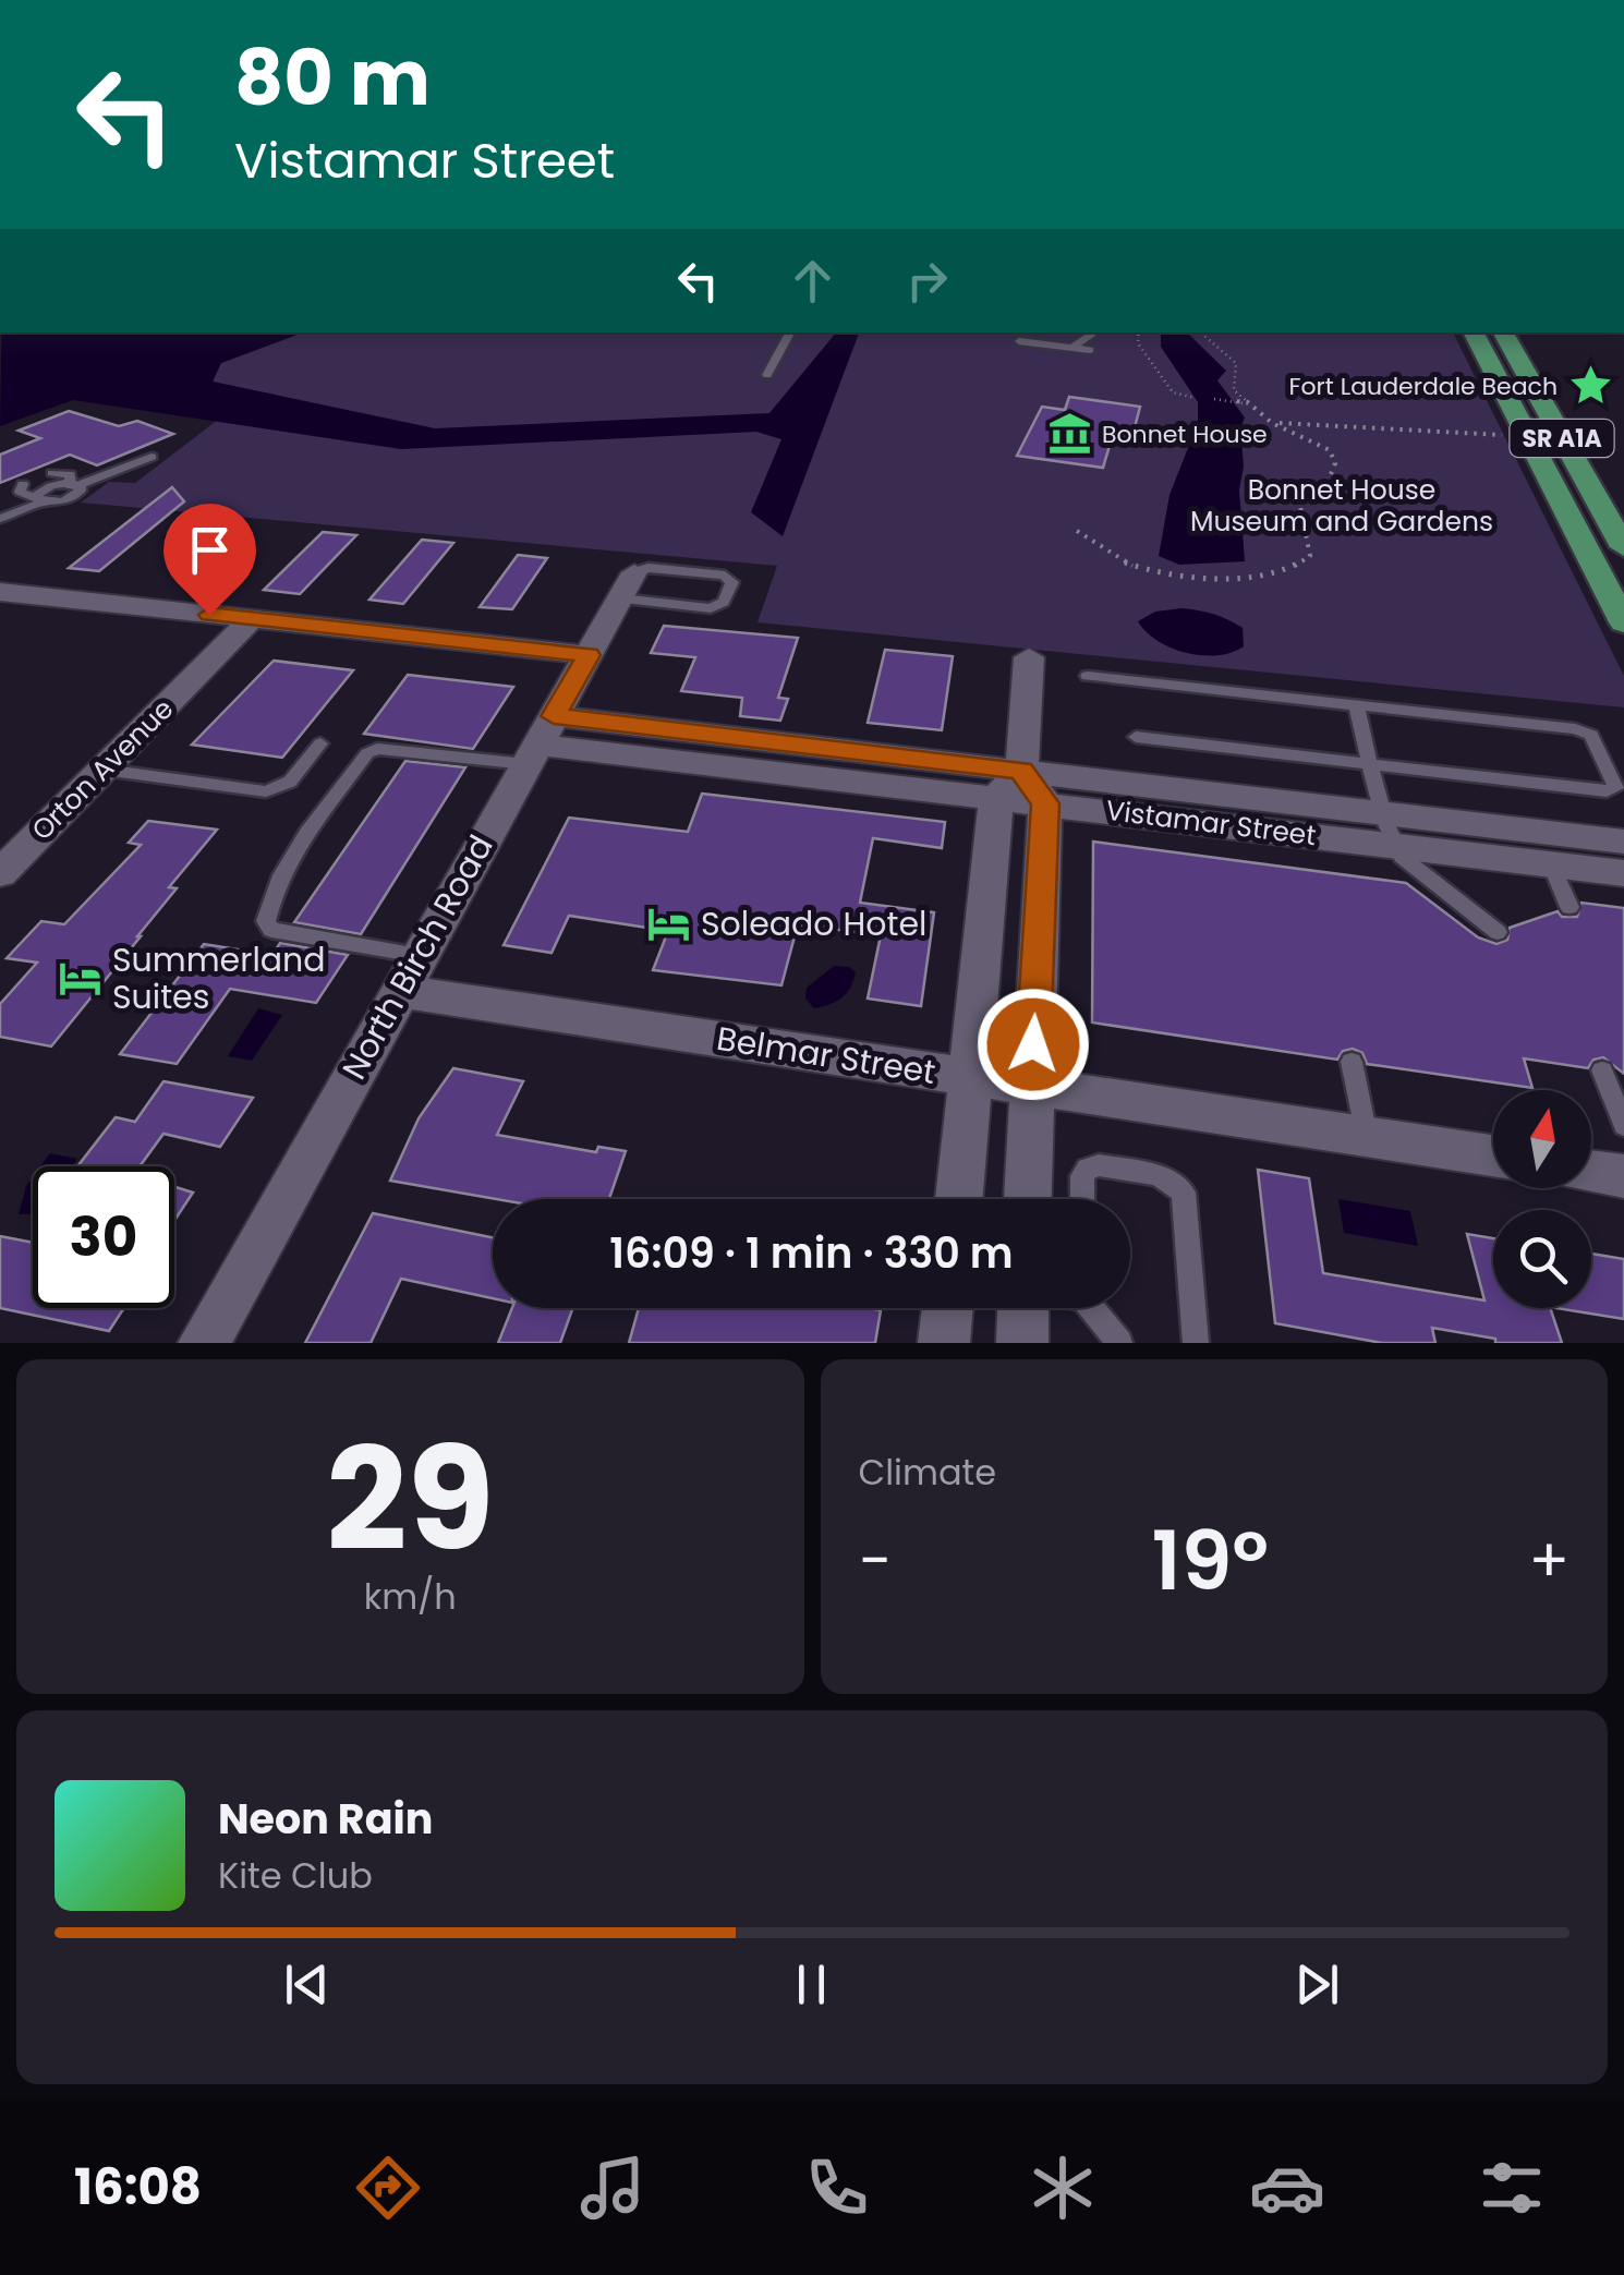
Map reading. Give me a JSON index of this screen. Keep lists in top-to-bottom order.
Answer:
{
  "streets": {
    "main road": ["SR A1A"],
    "street": [
      "Orton Avenue",
      "Vistamar Street",
      "North Birch Road",
      "Belmar Street"
    ]
  },
  "crossings": [
    ["Vistamar Street", "North Birch Road"],
    ["North Birch Road", "Belmar Street"]
  ],
  "parks": ["Bonnet House Museum and Gardens"],
  "places": {
    "place": ["Fort Lauderdale Beach"],
    "museum": ["Bonnet House"],
    "hotel": ["Soleado Hotel", "Summerland Suites"]
  },
  "north": "top",
  "page": {
    "turn": ["80 m", "Vistamar Street"],
    "limit": "30",
    "trip": "16:09 · 1 min · 330 m",
    "tile": [
      ["29", "km/h"],
      "Climate"
    ],
    "heat": ["−", "19°", "+"],
    "song": ["Neon Rain", "Kite Club"],
    "tabs": "16:08"
  }
}
